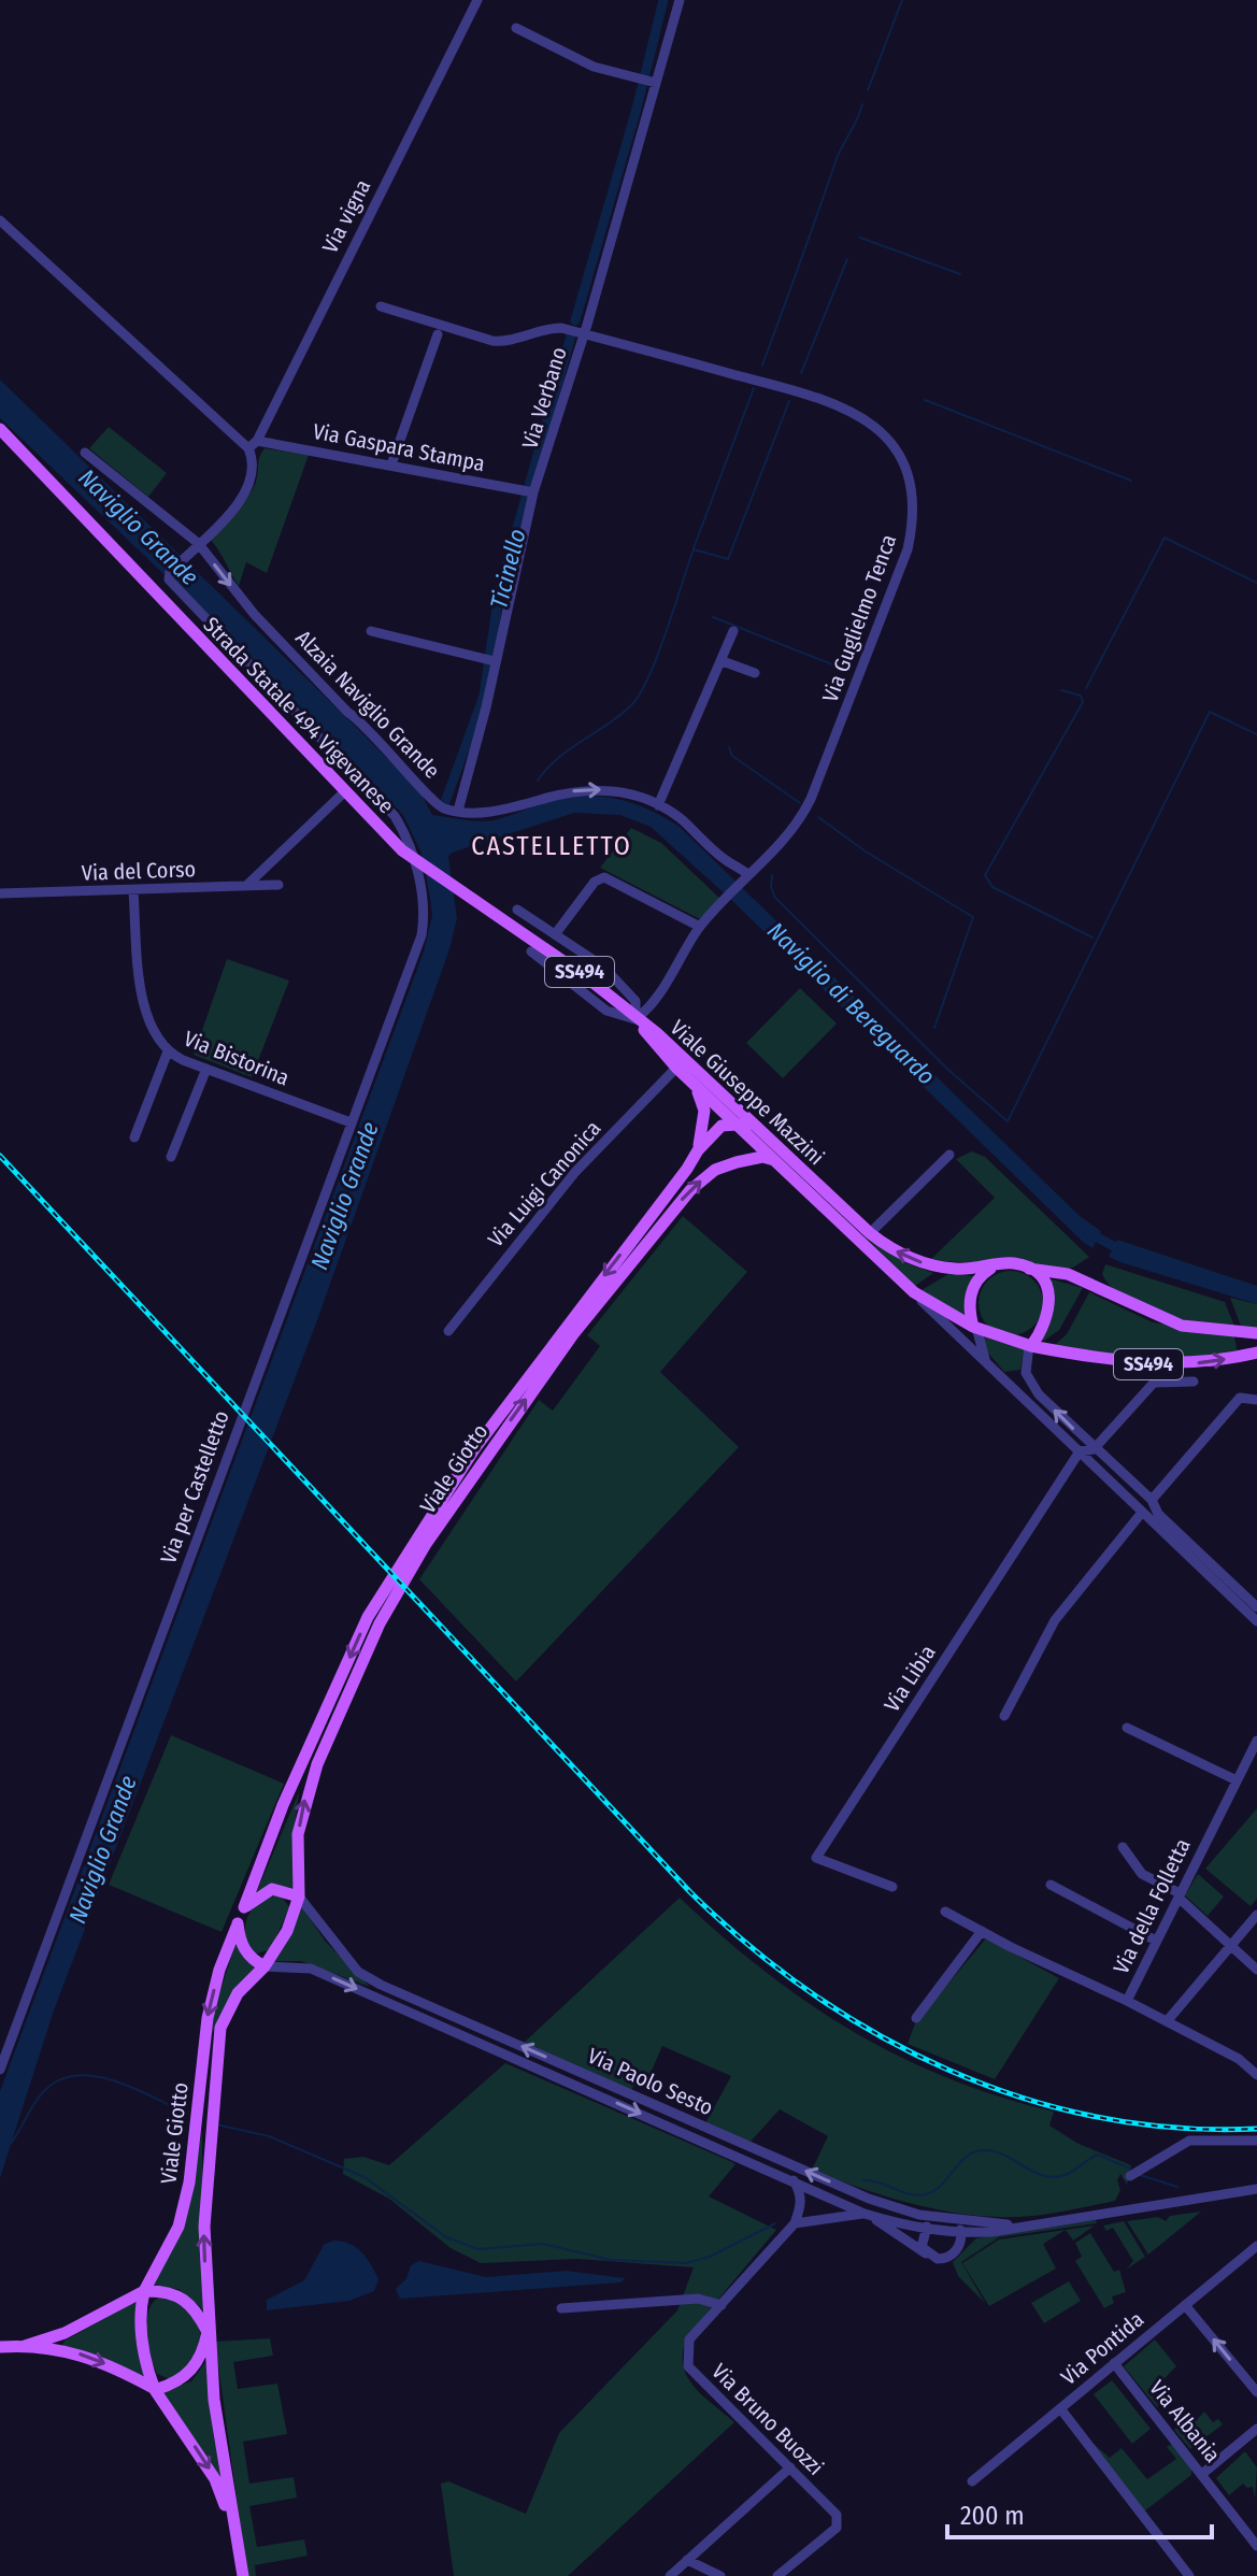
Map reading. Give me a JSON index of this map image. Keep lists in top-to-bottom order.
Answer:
{
  "streets": {
    "main road": [
      "Strada Statale 494 Vigevanese",
      "SS494",
      "Viale Giuseppe Mazzini",
      "Viale Giotto"
    ],
    "street": [
      "Via vigna",
      "Via Verbano",
      "Via Gaspara Stampa",
      "Via Guglielmo Tenca",
      "Alzaia Naviglio Grande",
      "Via del Corso",
      "Via Bistorina",
      "Via Luigi Canonica",
      "Via per Castelletto",
      "Via Libia",
      "Via della Folletta",
      "Via Paolo Sesto",
      "Via Pontida",
      "Via Bruno Buozzi",
      "Via Albania"
    ]
  },
  "crossings": [
    ["Via vigna", "Via Gaspara Stampa"],
    ["Via Verbano", "Via Gaspara Stampa"],
    ["Via Verbano", "Via Guglielmo Tenca"],
    ["Via Verbano", "Alzaia Naviglio Grande"],
    ["Via Guglielmo Tenca", "Strada Statale 494 Vigevanese"],
    ["Via Guglielmo Tenca", "Viale Giuseppe Mazzini"],
    ["Strada Statale 494 Vigevanese", "Viale Giuseppe Mazzini"],
    ["Via del Corso", "Via Bistorina"],
    ["SS494", "Viale Giuseppe Mazzini"],
    ["Via Bistorina", "Via per Castelletto"],
    ["Viale Giuseppe Mazzini", "Via Luigi Canonica"],
    ["Viale Giuseppe Mazzini", "Viale Giotto"],
    ["Viale Giuseppe Mazzini", "Via Libia"],
    ["Viale Giotto", "Via Paolo Sesto"],
    ["Via Pontida", "Via Albania"]
  ],
  "one_way": ["Alzaia Naviglio Grande"],
  "districts": ["CASTELLETTO"],
  "water": ["Naviglio Grande", "Ticinello", "Naviglio di Bereguardo"],
  "scale_bar": "200 m"
}
